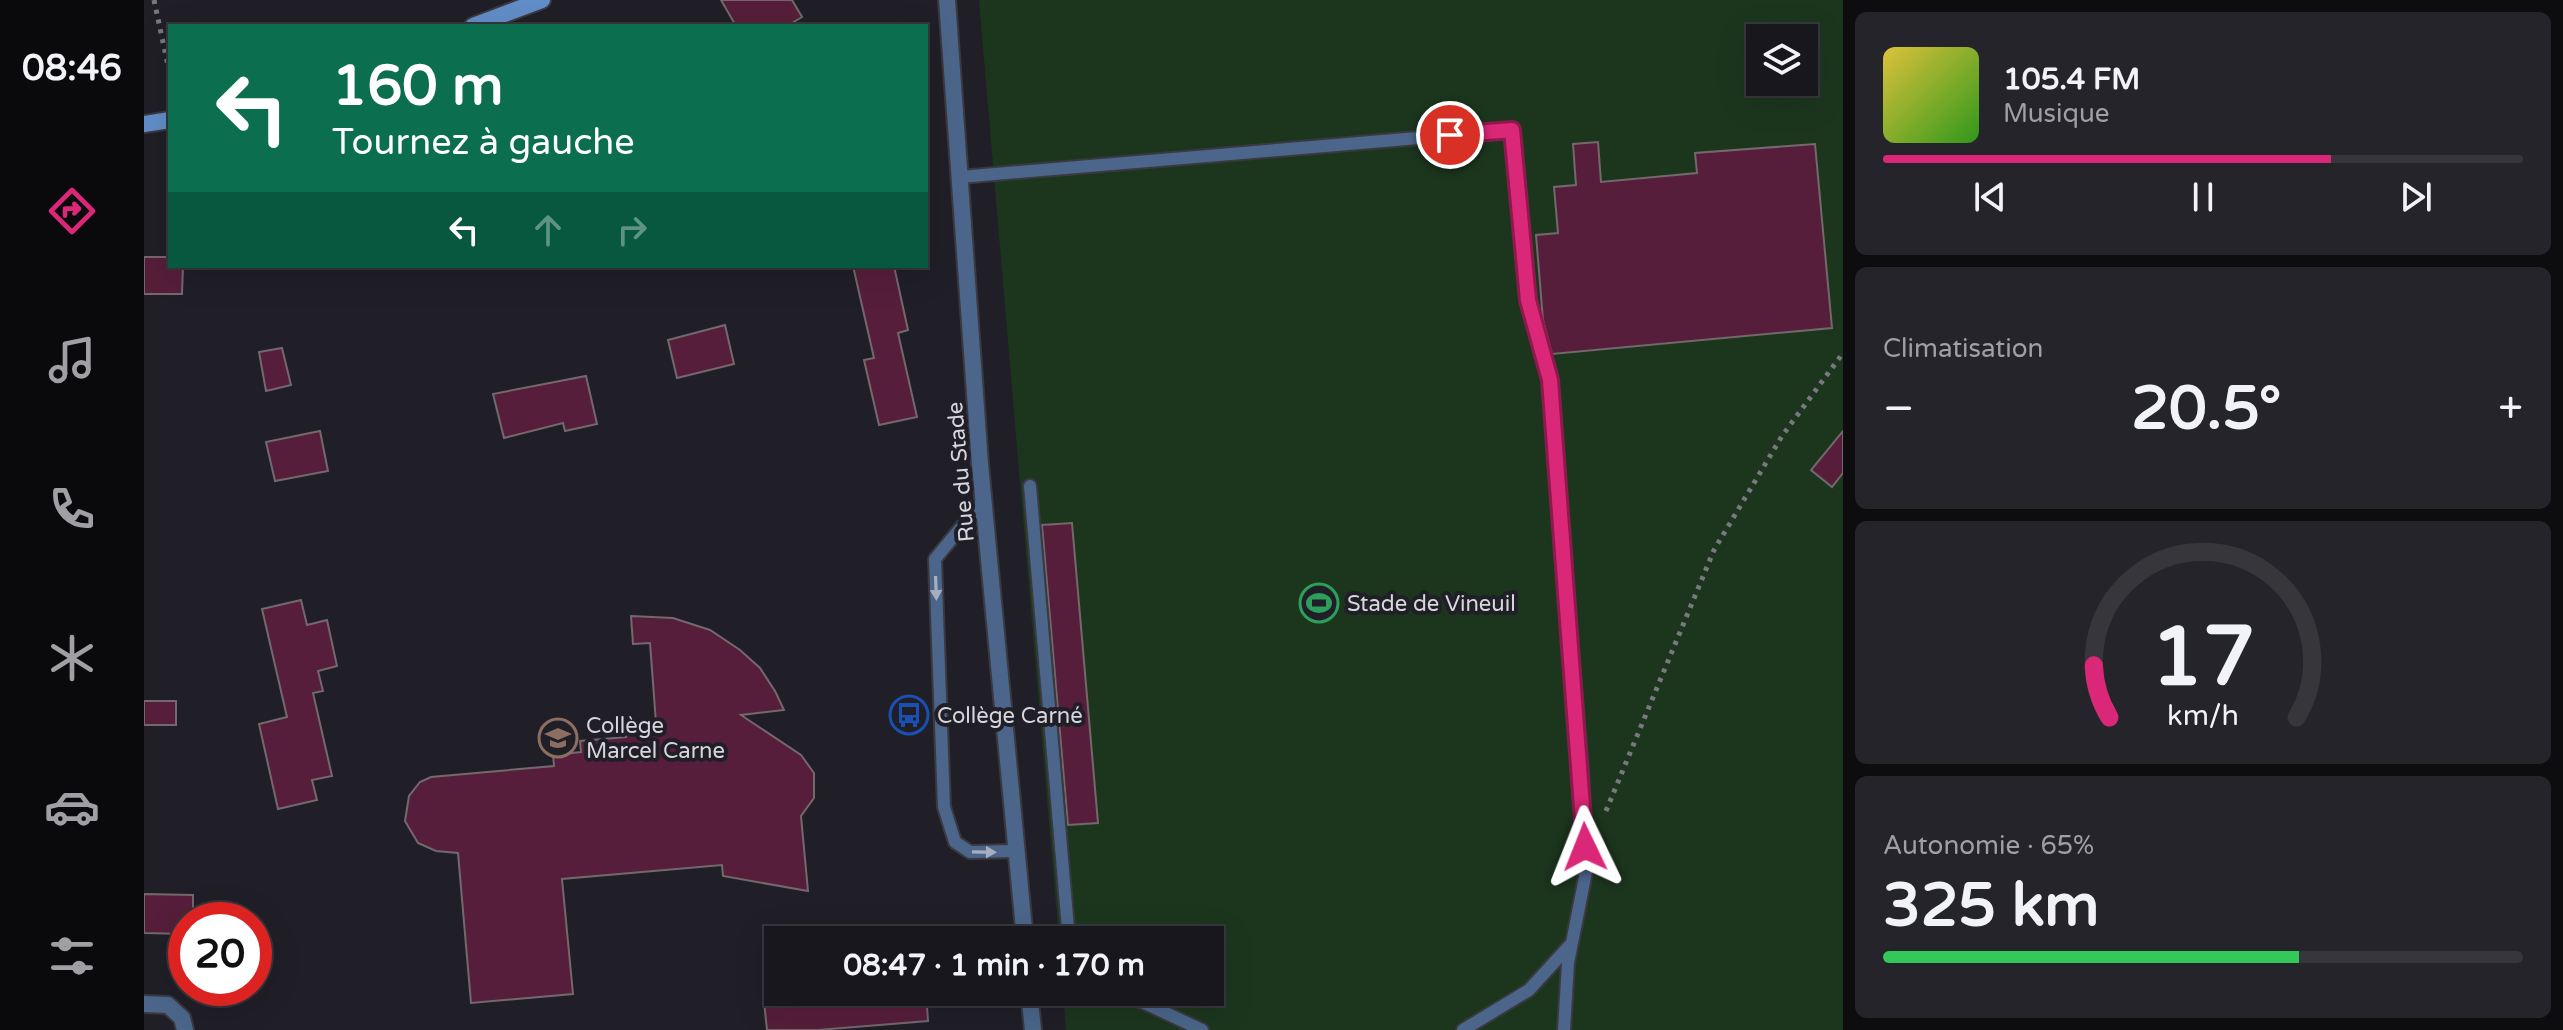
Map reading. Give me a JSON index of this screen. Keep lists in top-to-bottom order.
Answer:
{
  "streets": {
    "street": ["Rue du Stade"]
  },
  "places": {
    "sports": ["Stade de Vineuil"],
    "bus stop": ["Collège Carné"],
    "school or university": ["Collège Marcel Carne"]
  },
  "page": {
    "tabs": "08:46",
    "turn": ["160 m", "Tournez à gauche"],
    "song": ["105.4 FM", "Musique"],
    "tile": [
      "Climatisation",
      ["Autonomie · 65%", "325 km"]
    ],
    "heat": ["−", "20.5°", "+"],
    "limit": "20",
    "trip": "08:47 · 1 min · 170 m",
    "gauge": ["17", "km/h"]
  }
}
